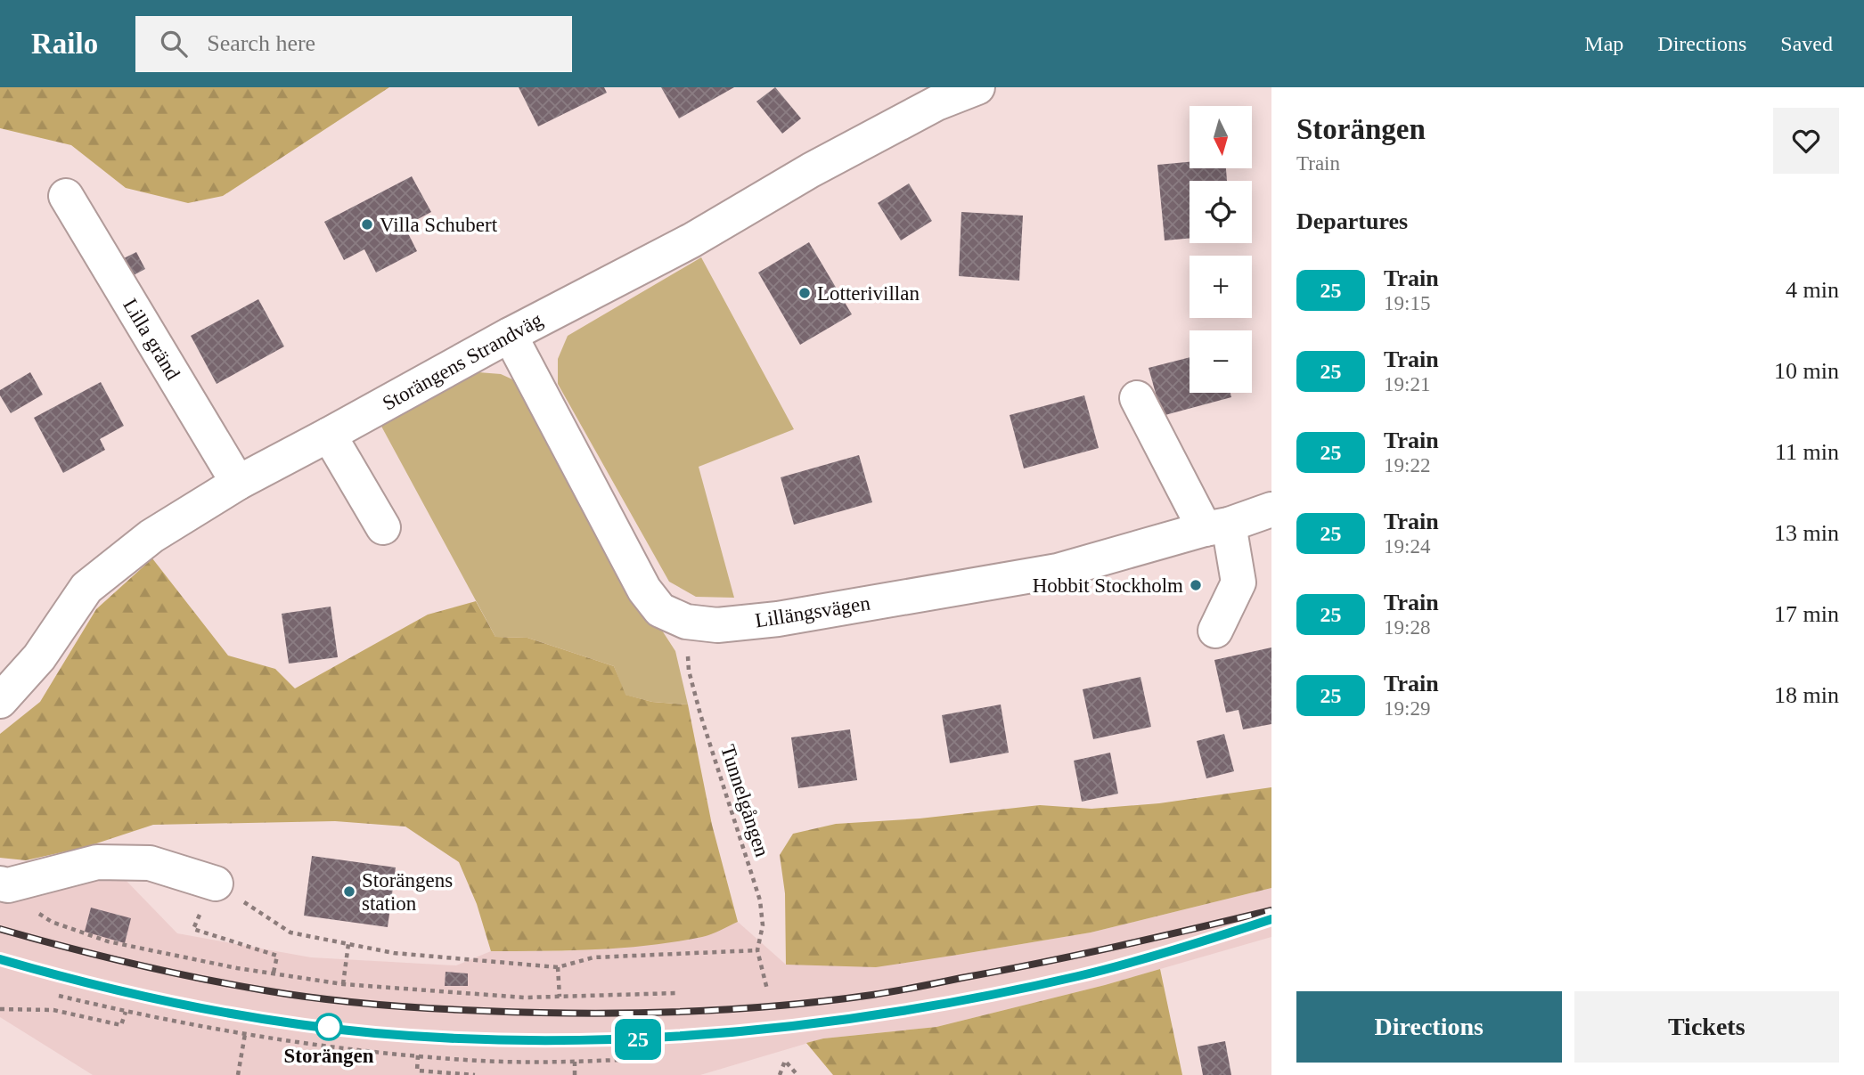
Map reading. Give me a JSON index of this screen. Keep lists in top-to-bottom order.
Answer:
{
  "streets": {
    "street": ["Lilla gränd", "Storängens Strandväg", "Lillängsvägen"],
    "path": ["Tunnelgången"]
  },
  "crossings": [
    ["Lilla gränd", "Storängens Strandväg"],
    ["Storängens Strandväg", "Lillängsvägen"],
    ["Lillängsvägen", "Tunnelgången"]
  ],
  "places": [
    "Villa Schubert",
    "Lotterivillan",
    "Hobbit Stockholm",
    "Storängens station",
    "Storängen"
  ],
  "north": "bottom",
  "page": {
    "header": "Railo",
    "search": "Search here",
    "nav": ["Map", "Directions", "Saved"],
    "on_map": "25",
    "heading": [
      ["Storängen", "Train"],
      "Departures"
    ],
    "map_buttons": ["+", "−"],
    "list": [
      {
        "mark": "25",
        "name": "Train",
        "note": "19:15",
        "value": "4 min"
      },
      {
        "mark": "25",
        "name": "Train",
        "note": "19:21",
        "value": "10 min"
      },
      {
        "mark": "25",
        "name": "Train",
        "note": "19:22",
        "value": "11 min"
      },
      {
        "mark": "25",
        "name": "Train",
        "note": "19:24",
        "value": "13 min"
      },
      {
        "mark": "25",
        "name": "Train",
        "note": "19:28",
        "value": "17 min"
      },
      {
        "mark": "25",
        "name": "Train",
        "note": "19:29",
        "value": "18 min"
      }
    ],
    "buttons": ["Directions", "Tickets"]
  }
}
